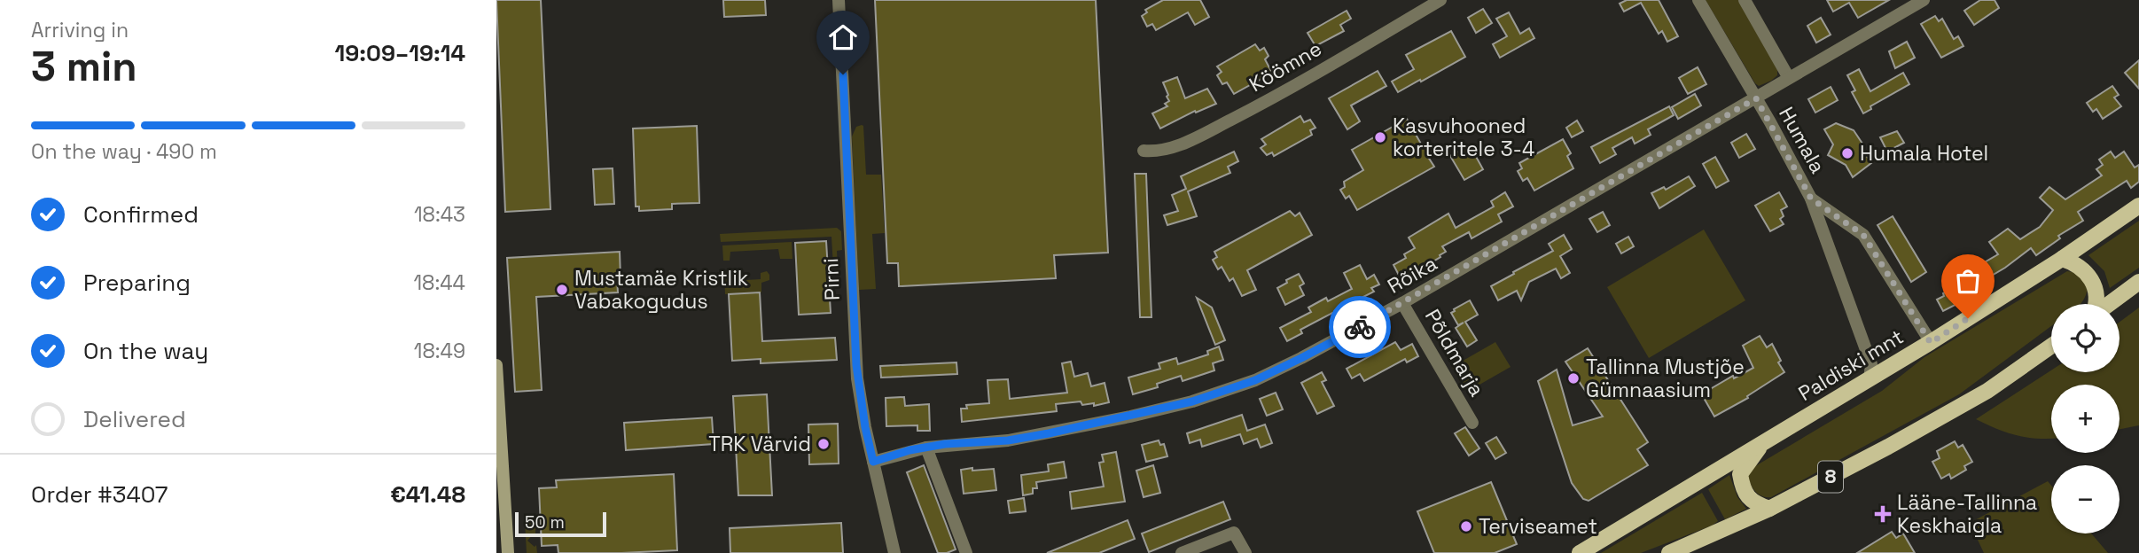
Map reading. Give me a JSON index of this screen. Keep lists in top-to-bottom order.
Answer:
{
  "streets": {
    "main road": ["Paldiski mnt", "8"],
    "street": [
      "Köömne",
      "Humala",
      "Rõika",
      "Pirni",
      "Põldmarja"
    ]
  },
  "crossings": [
    ["Humala", "Rõika"],
    ["Humala", "Paldiski mnt"],
    ["Rõika", "Pirni"],
    ["Rõika", "Põldmarja"]
  ],
  "places": {
    "other": [
      "Kasvuhooned korteritele 3-4",
      "Humala Hotel",
      "Mustamäe Kristlik Vabakogudus",
      "Tallinna Mustjõe Gümnaasium",
      "TRK Värvid",
      "Terviseamet"
    ],
    "health": ["Lääne-Tallinna Keskhaigla"]
  },
  "scale_bar": "50 m",
  "page": {
    "heading": ["3 min", "Arriving in", "19:09–19:14"],
    "panel": ["Order #3407", "€41.48"],
    "bar": "On the way · 490 m",
    "list": [
      ["Confirmed", "18:43"],
      ["Preparing", "18:44"],
      ["On the way", "18:49"],
      "Delivered"
    ],
    "map_buttons": ["+", "−"],
    "scale": "50 m"
  }
}
